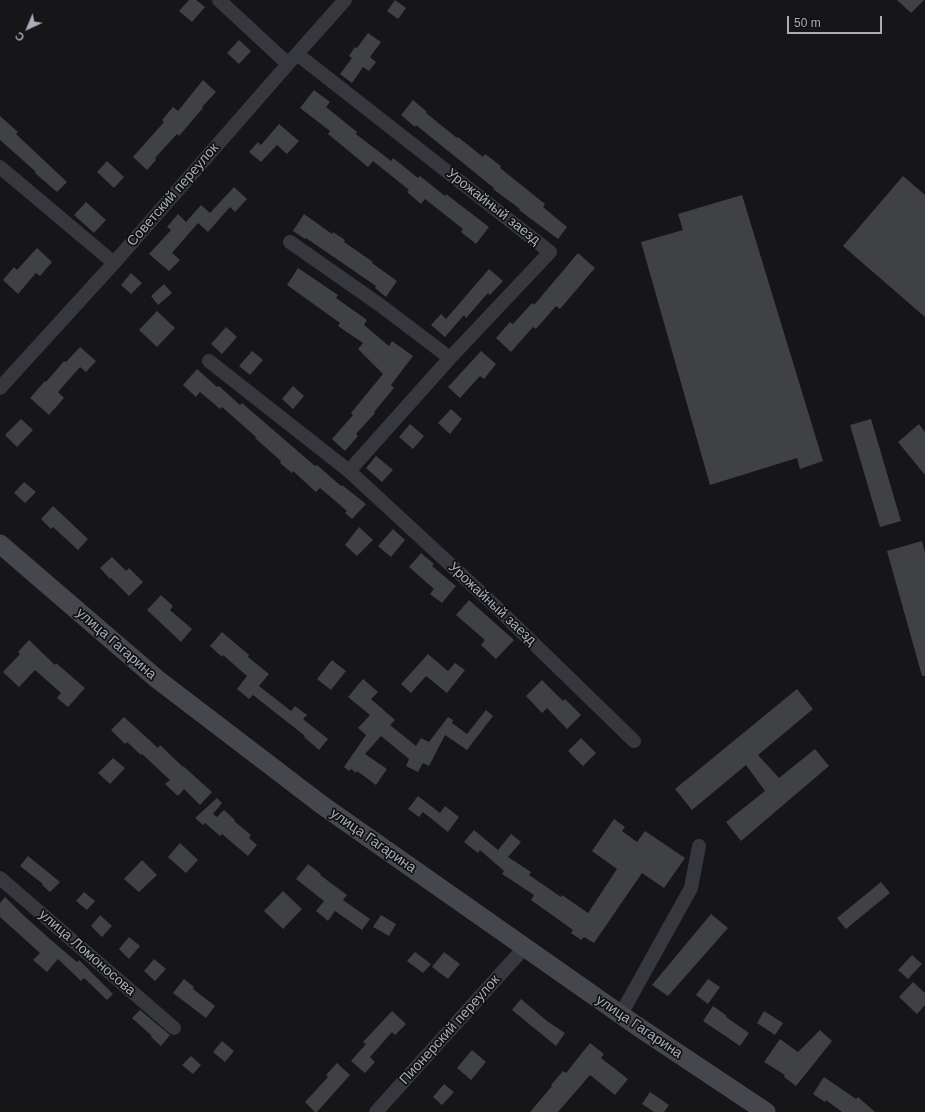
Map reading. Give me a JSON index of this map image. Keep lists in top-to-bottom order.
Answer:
{
  "streets": {
    "main road": ["улица Гагарина"],
    "street": [
      "Советский переулок",
      "Урожайный заезд",
      "улица Ломоносова",
      "Пионерский переулок"
    ]
  },
  "crossings": [
    ["Советский переулок", "Урожайный заезд"],
    ["улица Гагарина", "Пионерский переулок"]
  ],
  "scale_bar": "50 m",
  "north": "bottom left"
}
